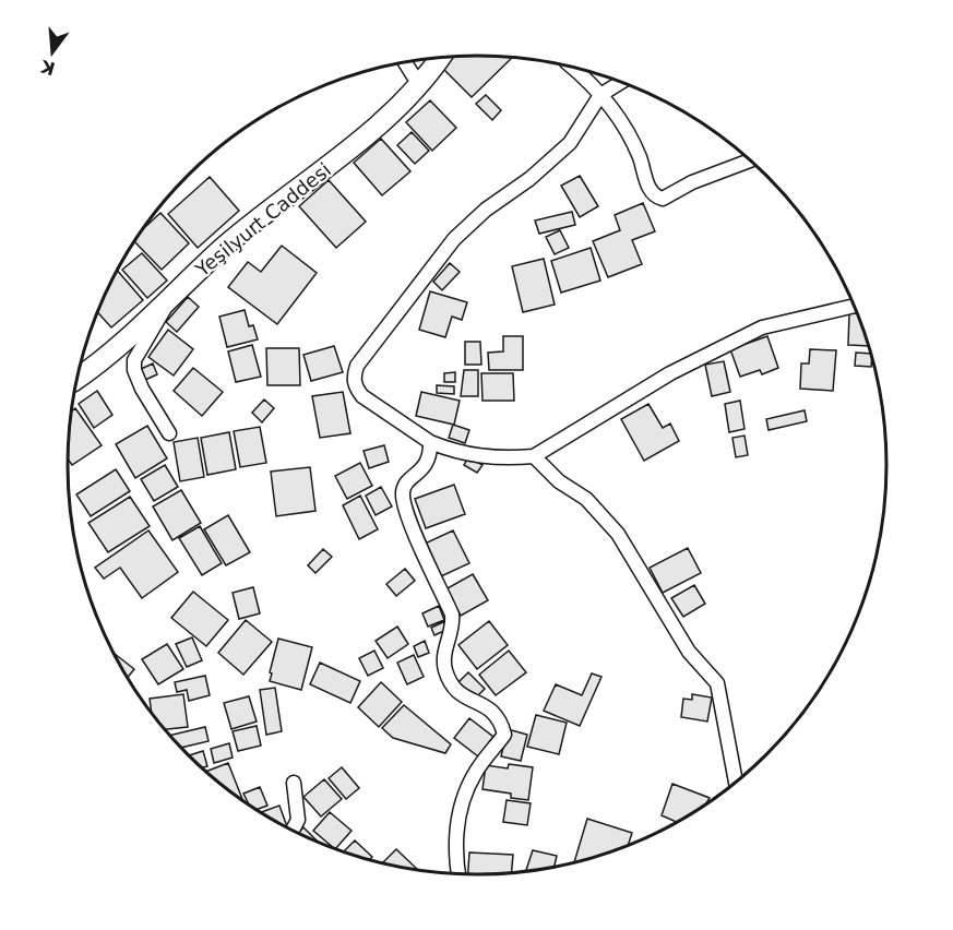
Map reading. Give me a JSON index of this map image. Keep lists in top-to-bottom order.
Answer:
{
  "streets": {
    "main road": ["Yeşilyurt Caddesi"]
  },
  "north": "bottom"
}
